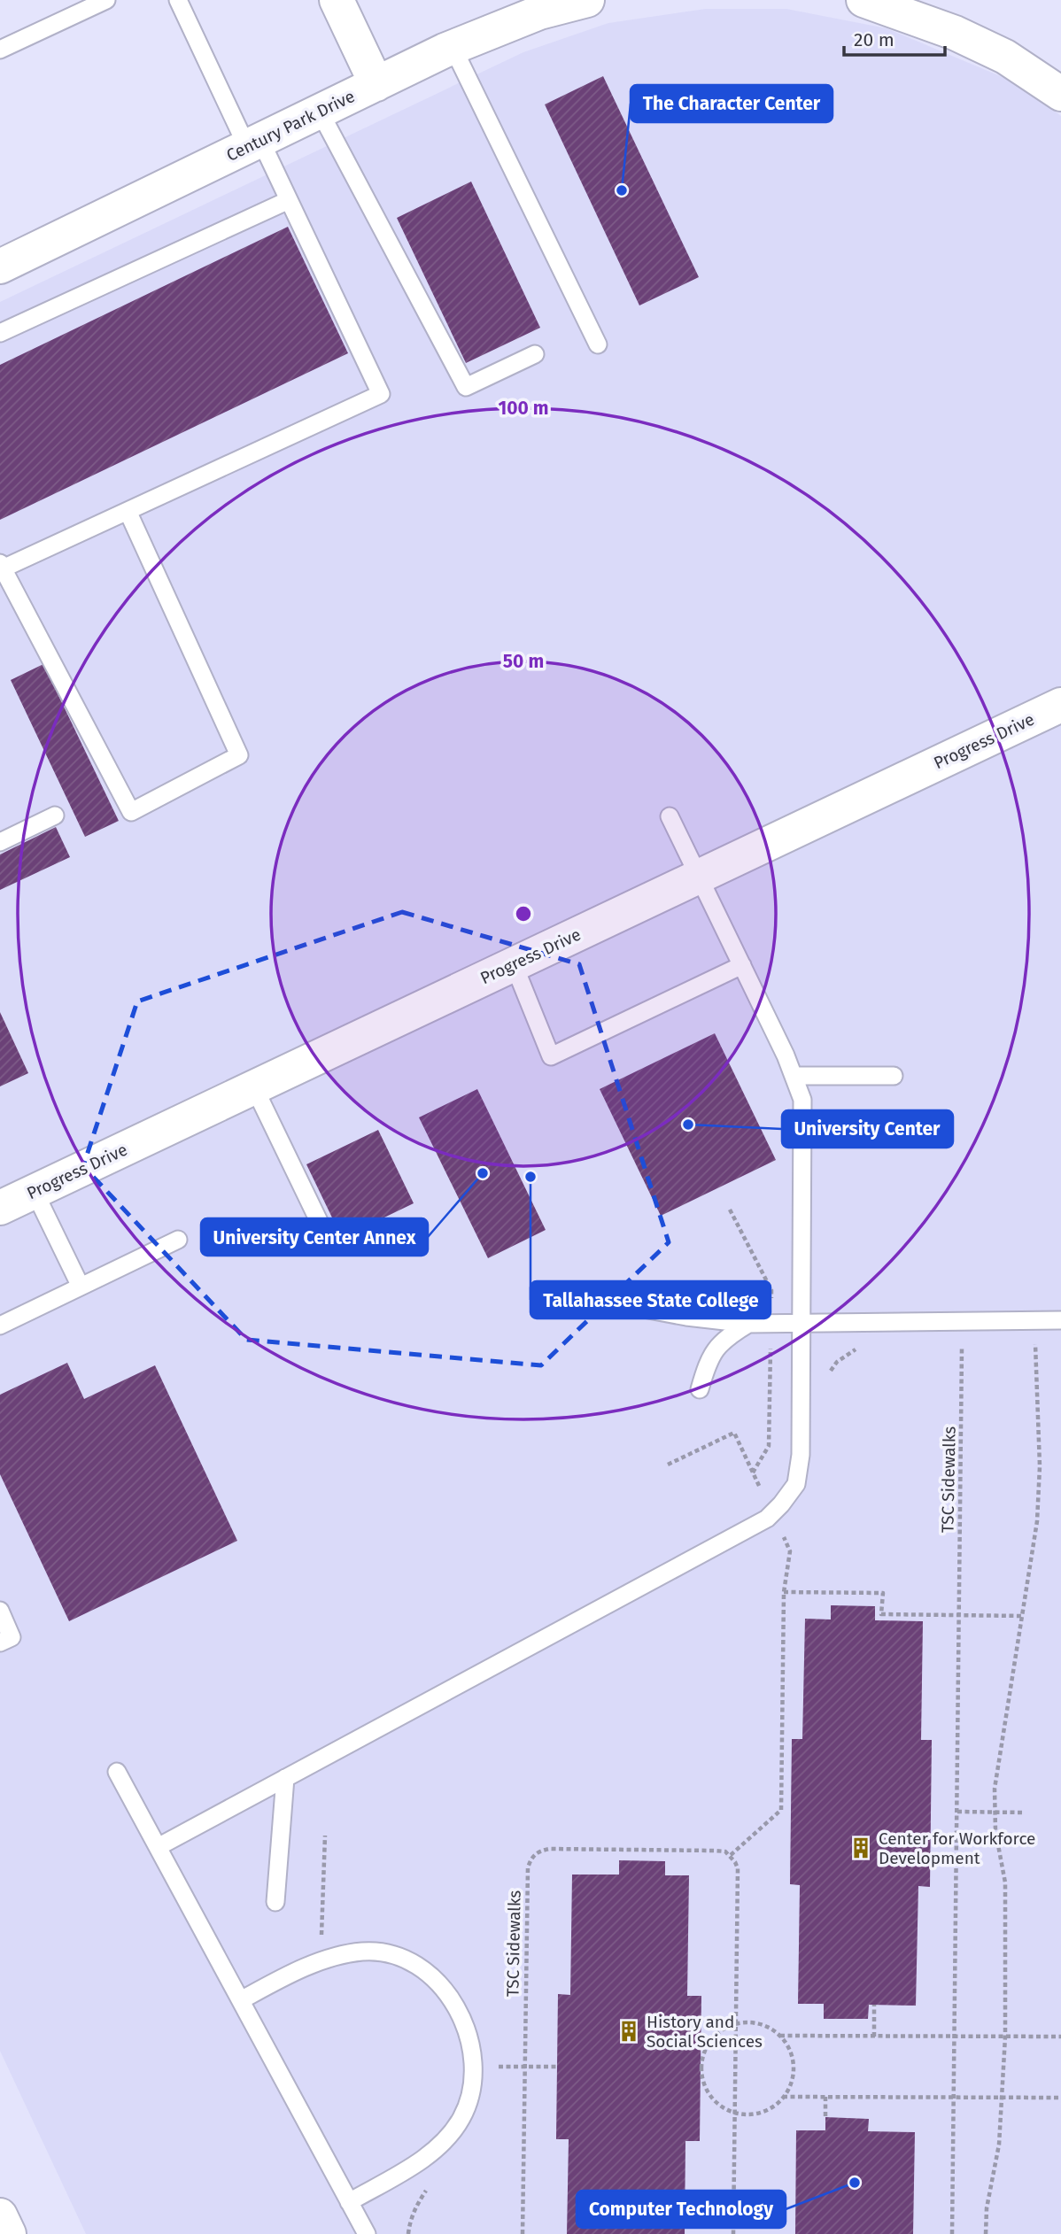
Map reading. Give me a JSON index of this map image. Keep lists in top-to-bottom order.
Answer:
{
  "streets": {
    "street": ["Century Park Drive", "Progress Drive"],
    "path": ["TSC Sidewalks"]
  },
  "places": {
    "other": [
      "The Character Center",
      "University Center",
      "University Center Annex",
      "Tallahassee State College",
      "Computer Technology"
    ],
    "building": ["Center for Workforce Development", "History and Social Sciences"]
  },
  "scale_bar": "20 m",
  "rings": ["100 m", "50 m"]
}
